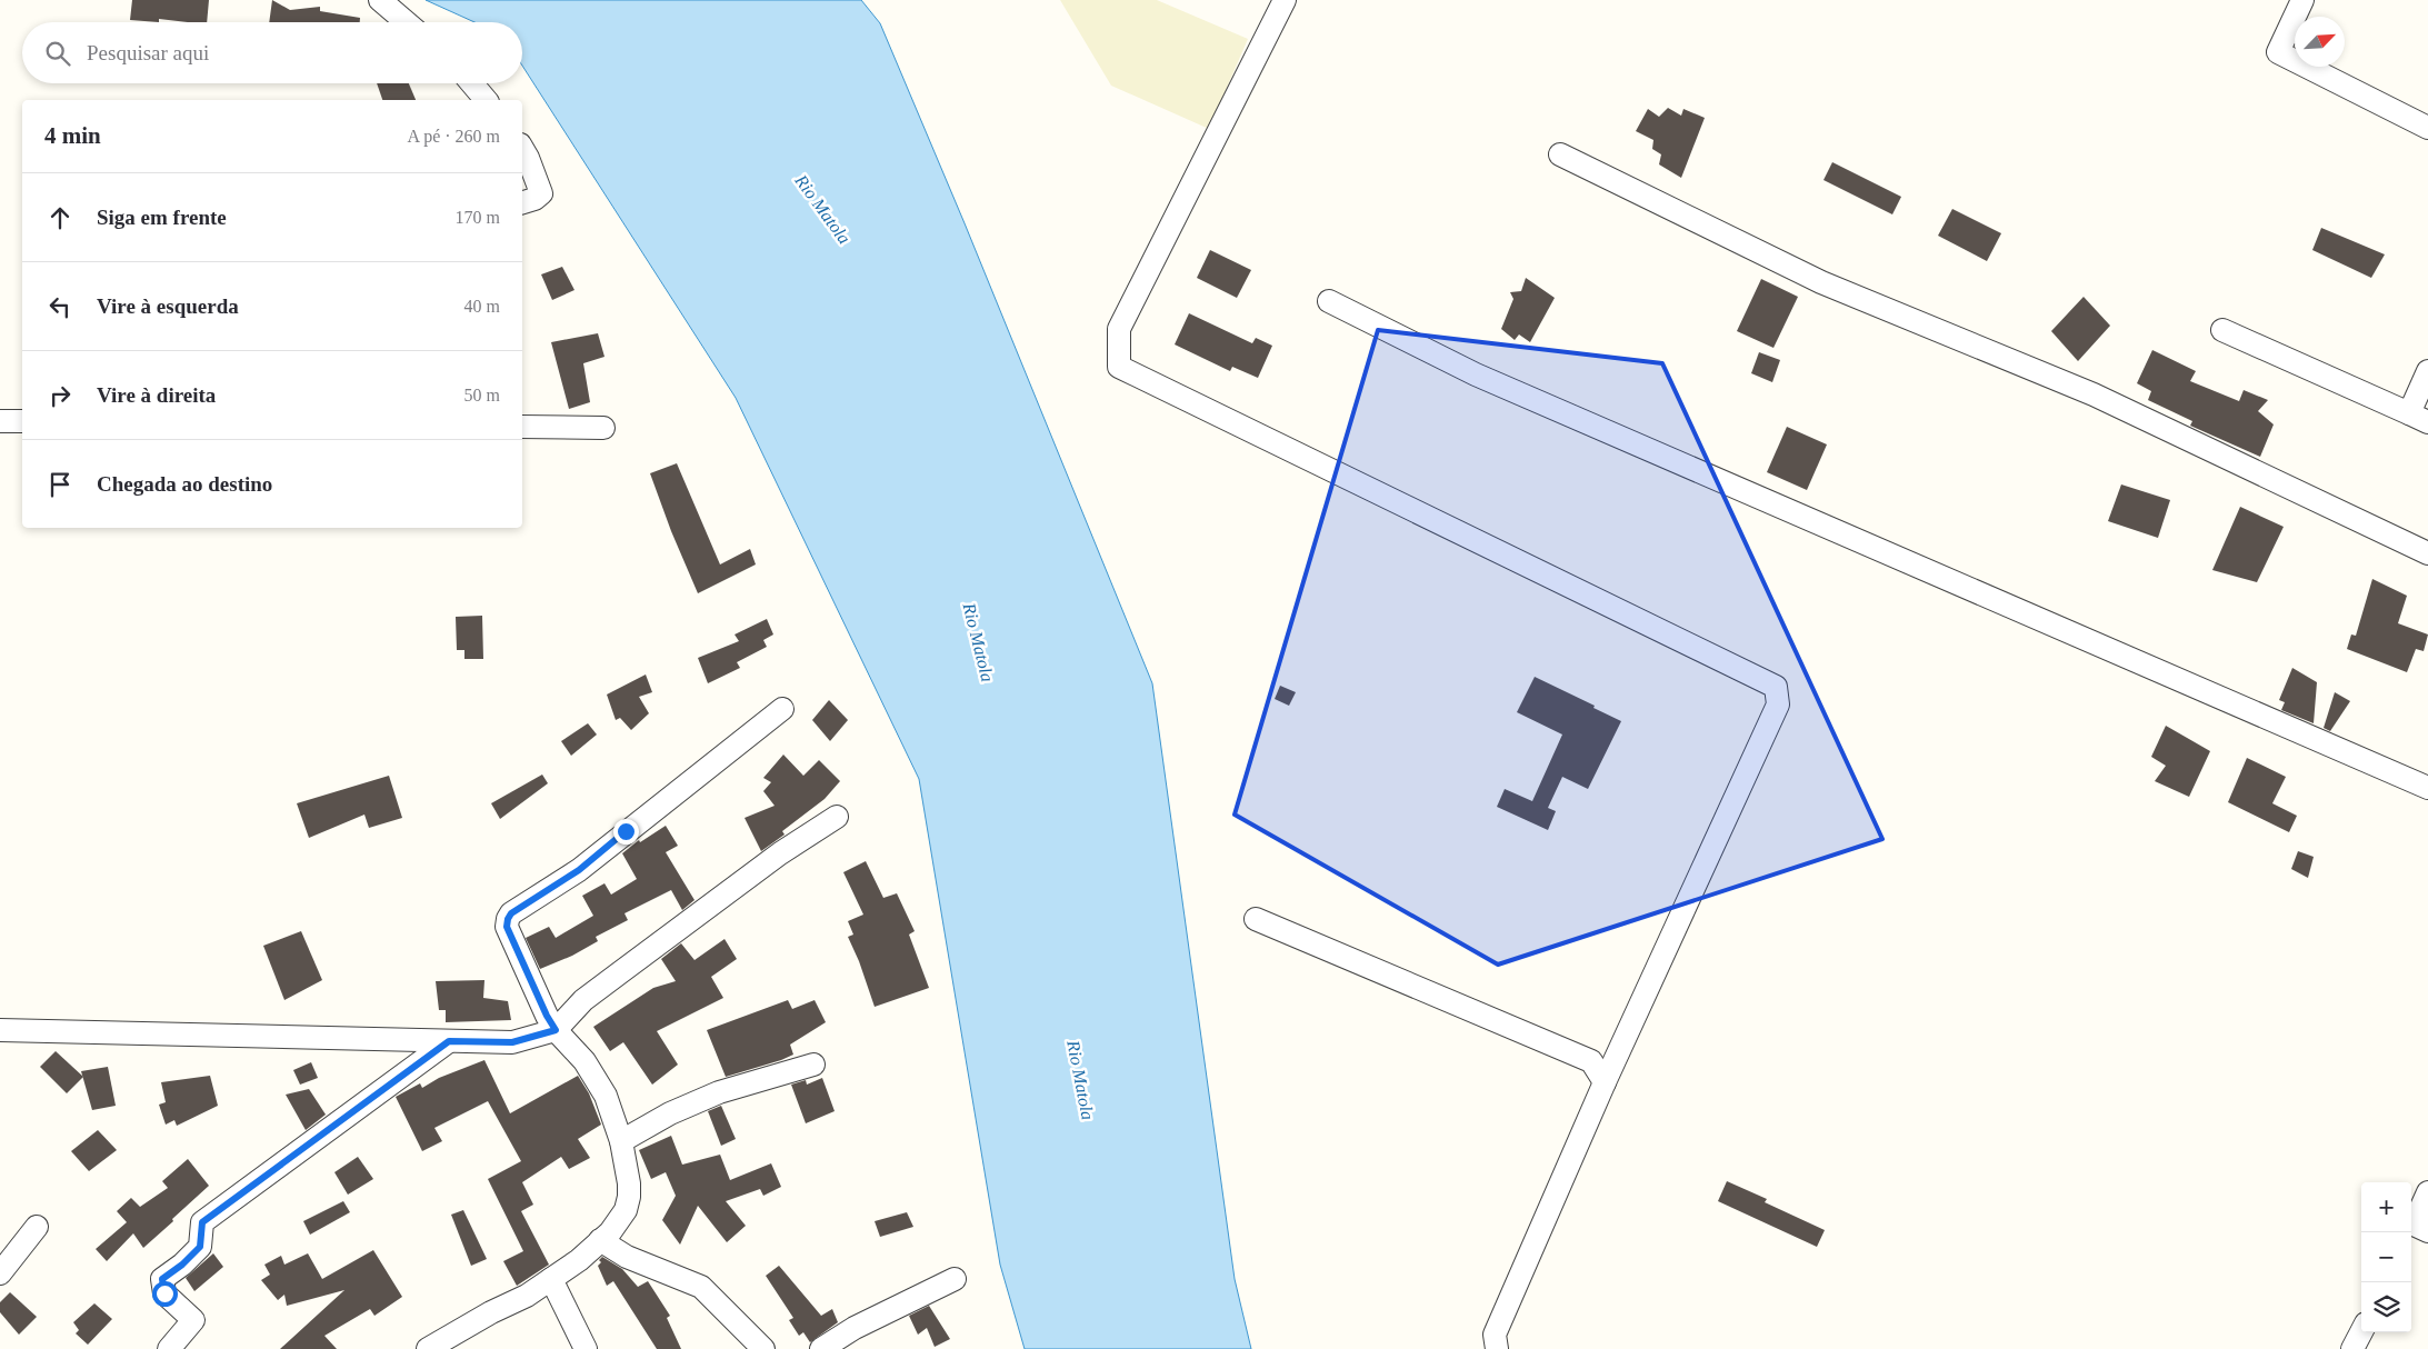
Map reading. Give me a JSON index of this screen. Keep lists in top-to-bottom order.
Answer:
{
  "water": ["Rio Matola"],
  "north": "top right",
  "page": {
    "search": "Pesquisar aqui",
    "heading": ["4 min", "A pé · 260 m"],
    "list": [
      ["Siga em frente", "170 m"],
      ["Vire à esquerda", "40 m"],
      ["Vire à direita", "50 m"],
      "Chegada ao destino"
    ],
    "map_buttons": ["+", "−"]
  }
}
